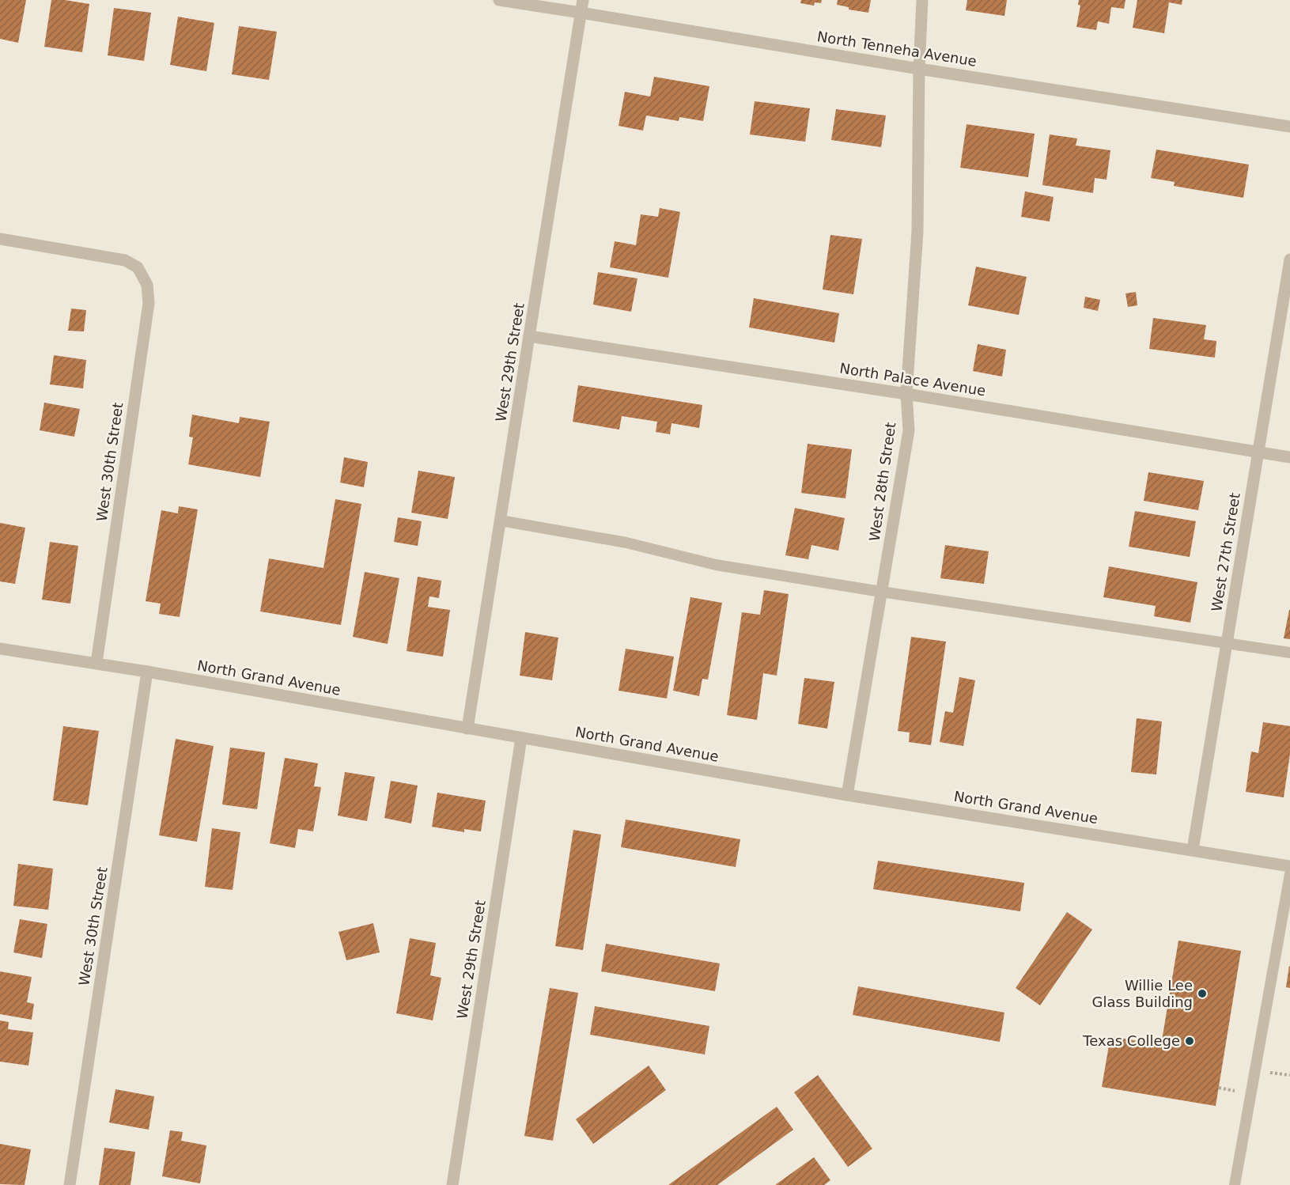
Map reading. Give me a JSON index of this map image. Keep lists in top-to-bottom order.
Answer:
{
  "streets": {
    "street": [
      "North Tenneha Avenue",
      "West 29th Street",
      "North Palace Avenue",
      "West 30th Street",
      "West 28th Street",
      "West 27th Street",
      "North Grand Avenue"
    ]
  },
  "crossings": [
    ["North Tenneha Avenue", "West 29th Street"],
    ["North Tenneha Avenue", "West 28th Street"],
    ["West 29th Street", "North Palace Avenue"],
    ["West 29th Street", "North Grand Avenue"],
    ["North Palace Avenue", "West 28th Street"],
    ["North Palace Avenue", "West 27th Street"],
    ["West 30th Street", "North Grand Avenue"],
    ["West 28th Street", "North Grand Avenue"],
    ["West 27th Street", "North Grand Avenue"]
  ],
  "places": ["Willie Lee Glass Building", "Texas College"]
}
